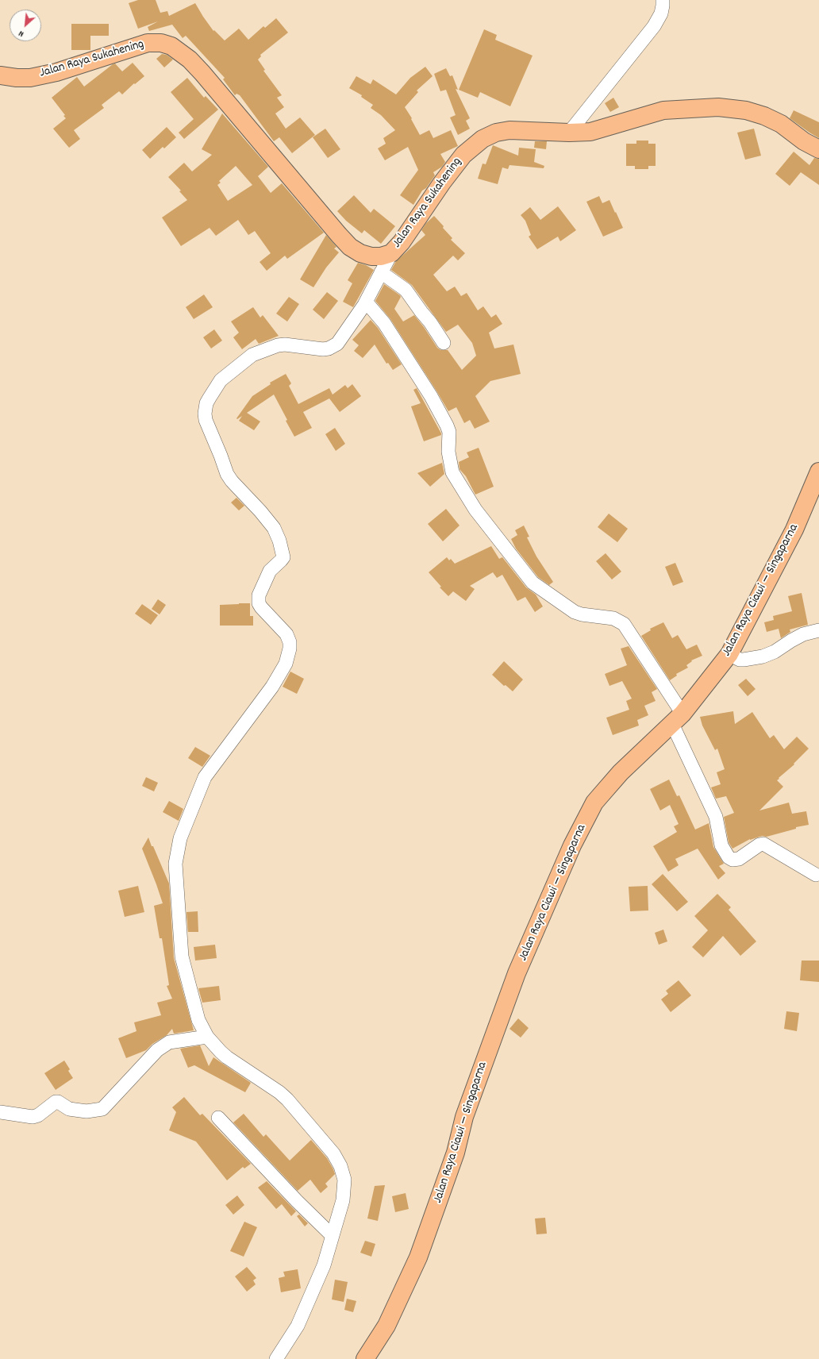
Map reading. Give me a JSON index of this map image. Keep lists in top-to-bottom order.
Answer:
{
  "streets": {
    "main road": ["Jalan Raya Sukahening", "Jalan Raya Ciawi — Singaparna"]
  },
  "north": "bottom left"
}
